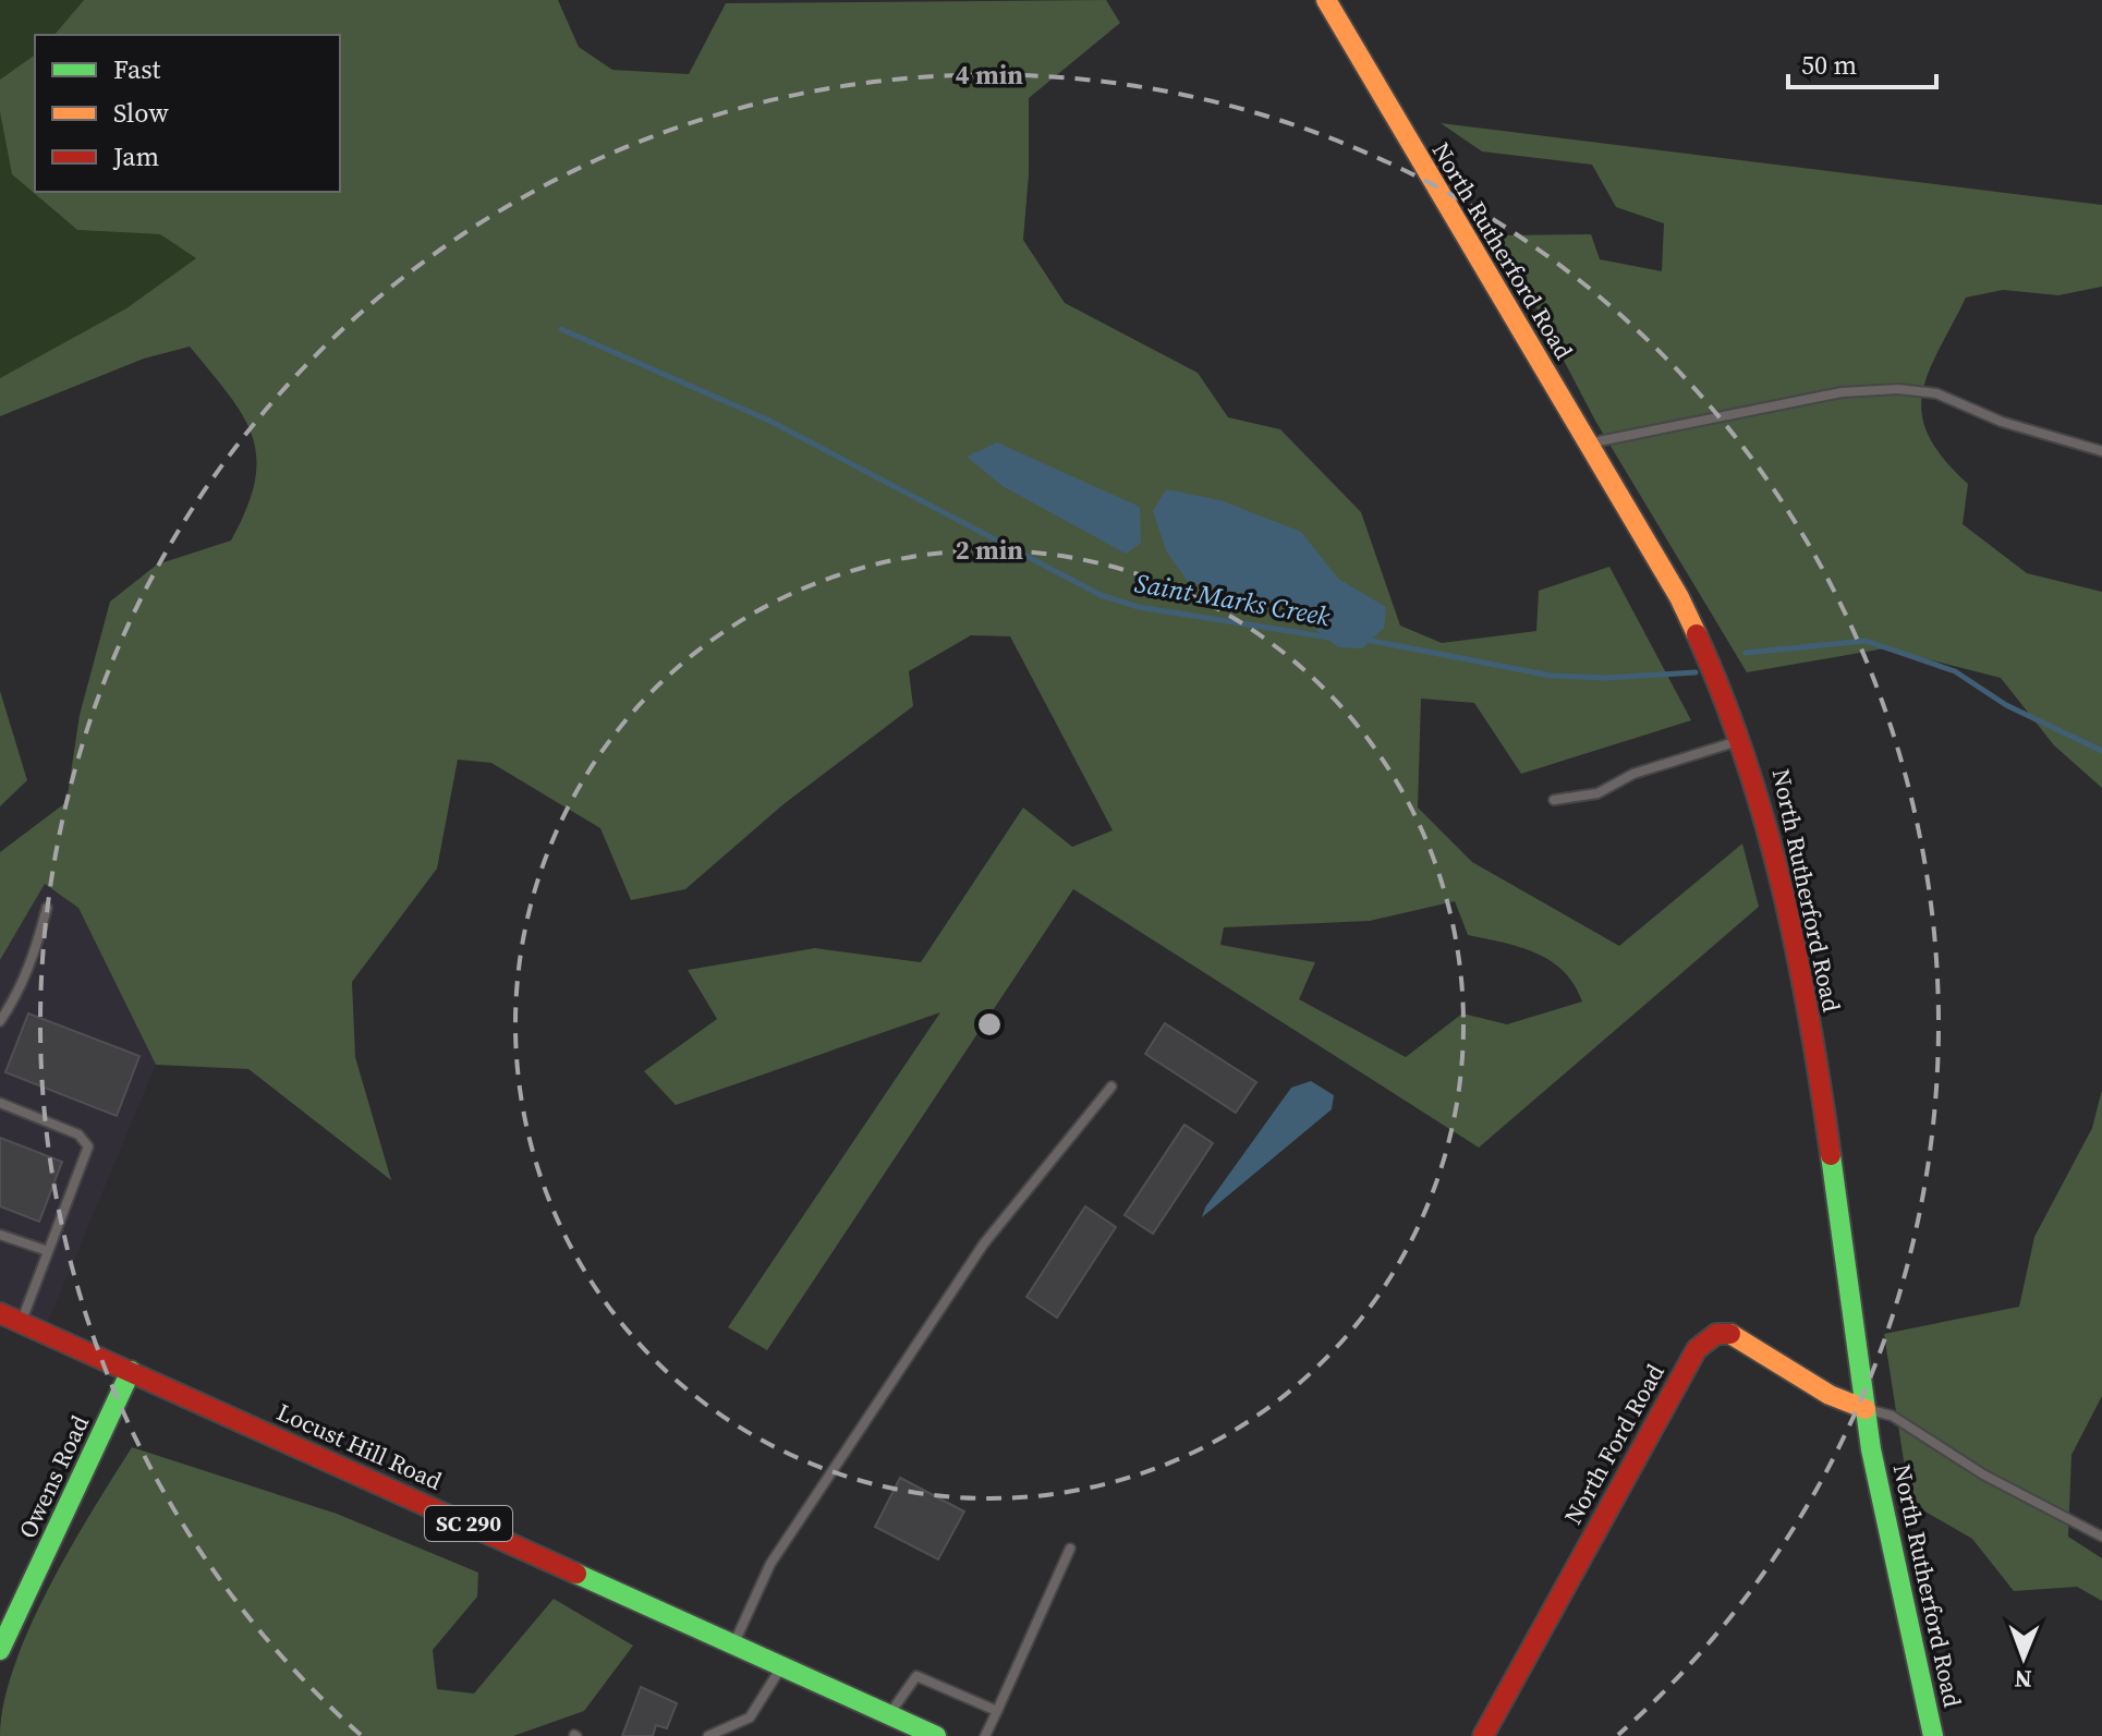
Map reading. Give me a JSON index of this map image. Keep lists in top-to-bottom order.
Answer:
{
  "streets": {
    "street": [
      "North Rutherford Road",
      "North Ford Road",
      "Locust Hill Road",
      "Owens Road",
      "SC 290"
    ]
  },
  "crossings": [
    ["North Rutherford Road", "North Ford Road"],
    ["Locust Hill Road", "Owens Road"]
  ],
  "water": ["Saint Marks Creek"],
  "legend": ["Fast", "Slow", "Jam"],
  "scale_bar": "50 m",
  "north": "bottom",
  "rings": ["4 min", "2 min"]
}
